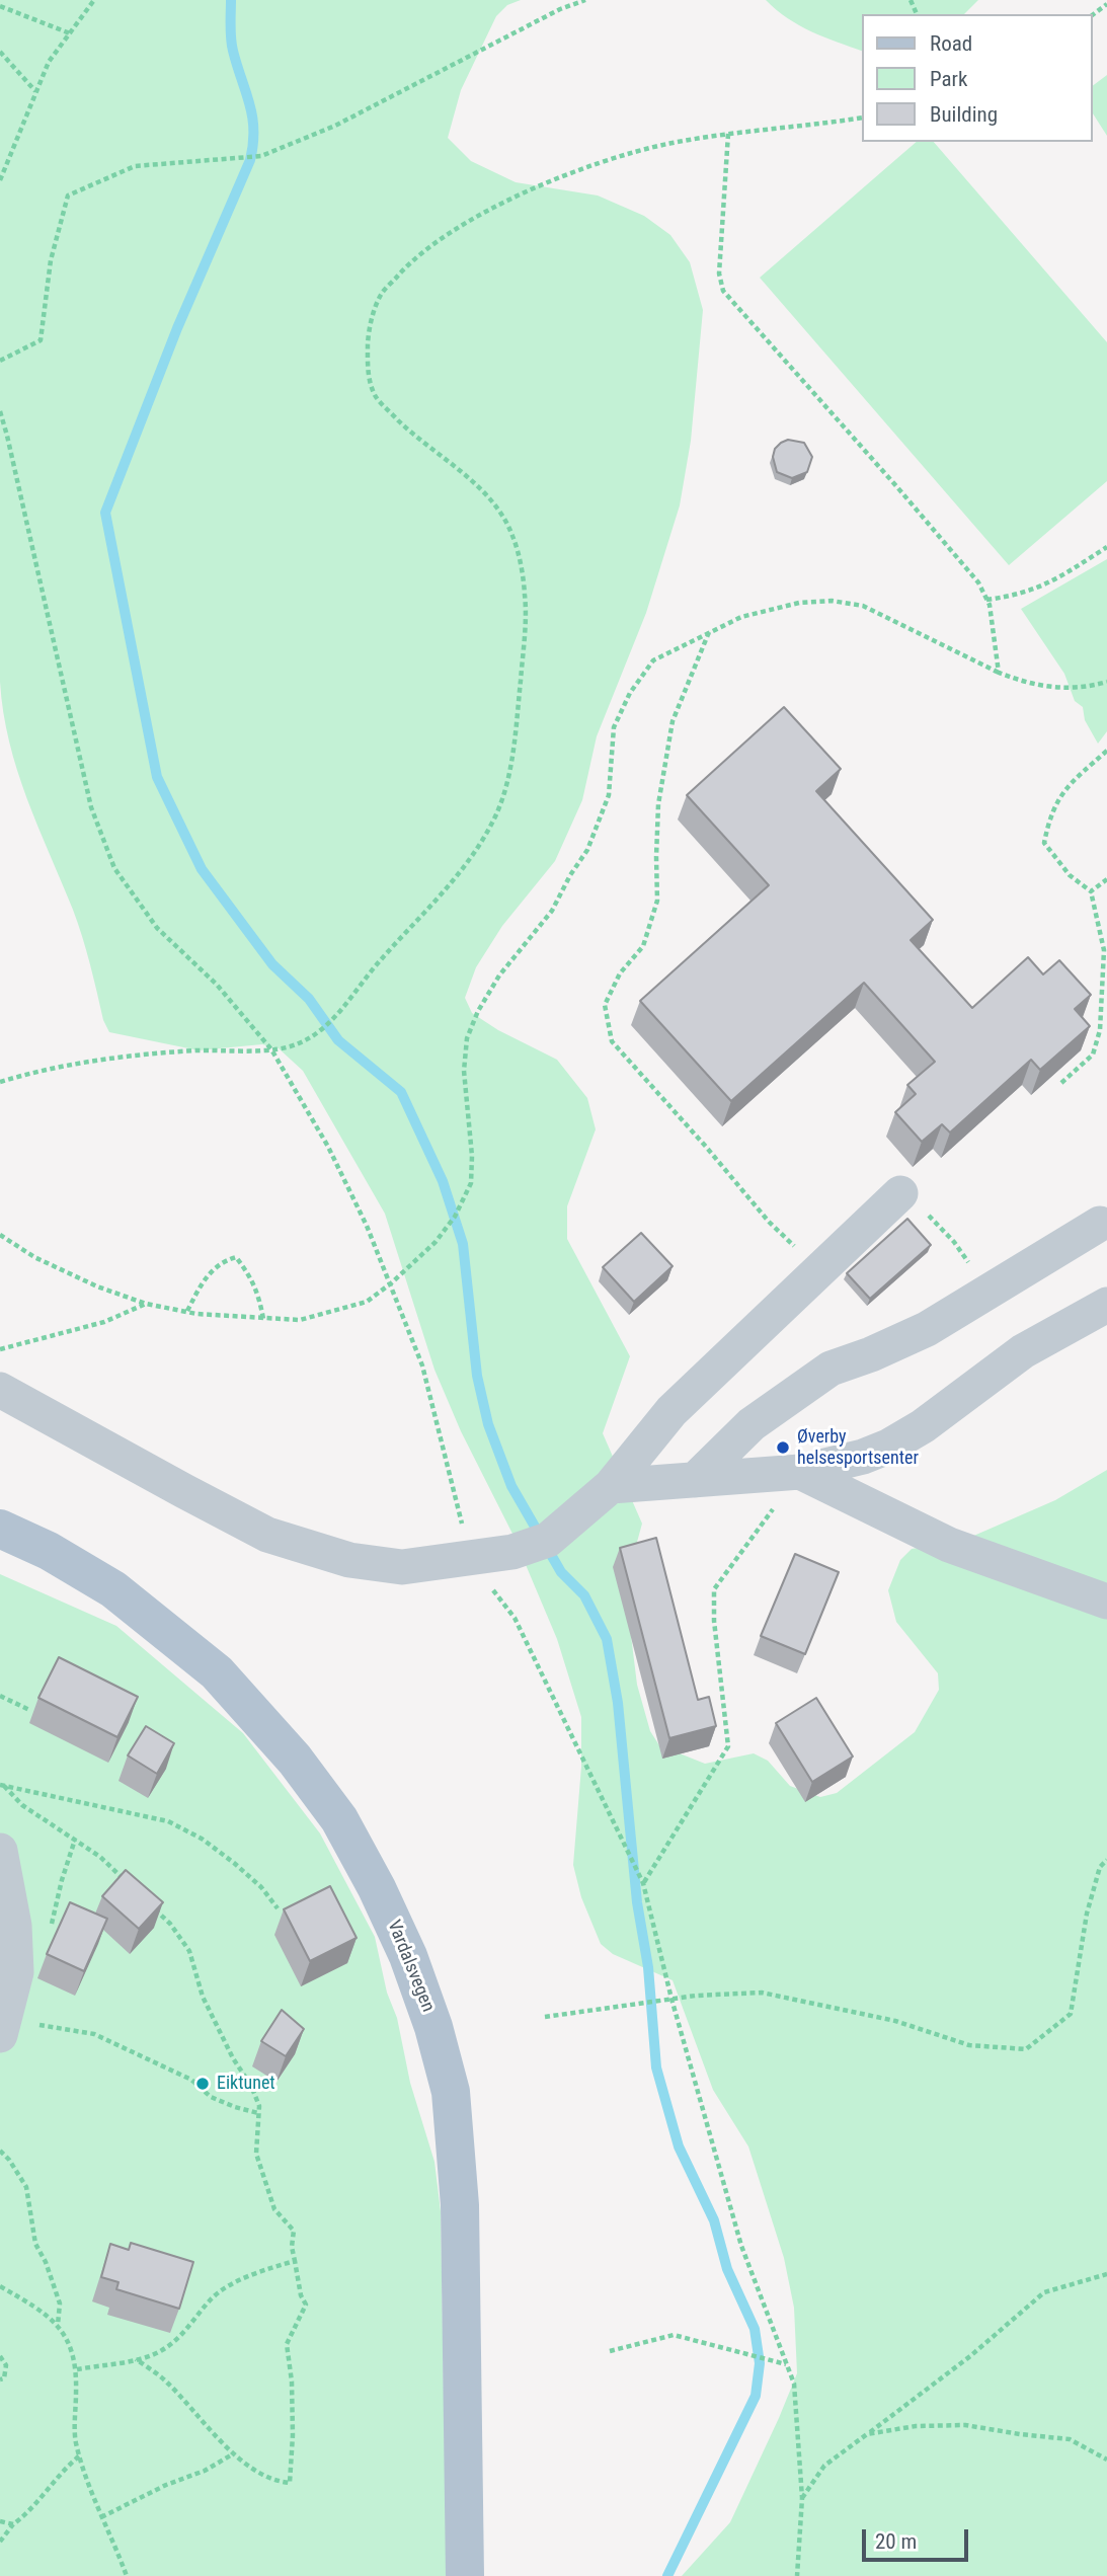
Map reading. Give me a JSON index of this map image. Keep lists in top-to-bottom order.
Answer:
{
  "streets": {
    "main road": ["Vardalsvegen"]
  },
  "places": ["Øverby helsesportsenter", "Eiktunet"],
  "legend": ["Road", "Park", "Building"],
  "scale_bar": "20 m"
}
